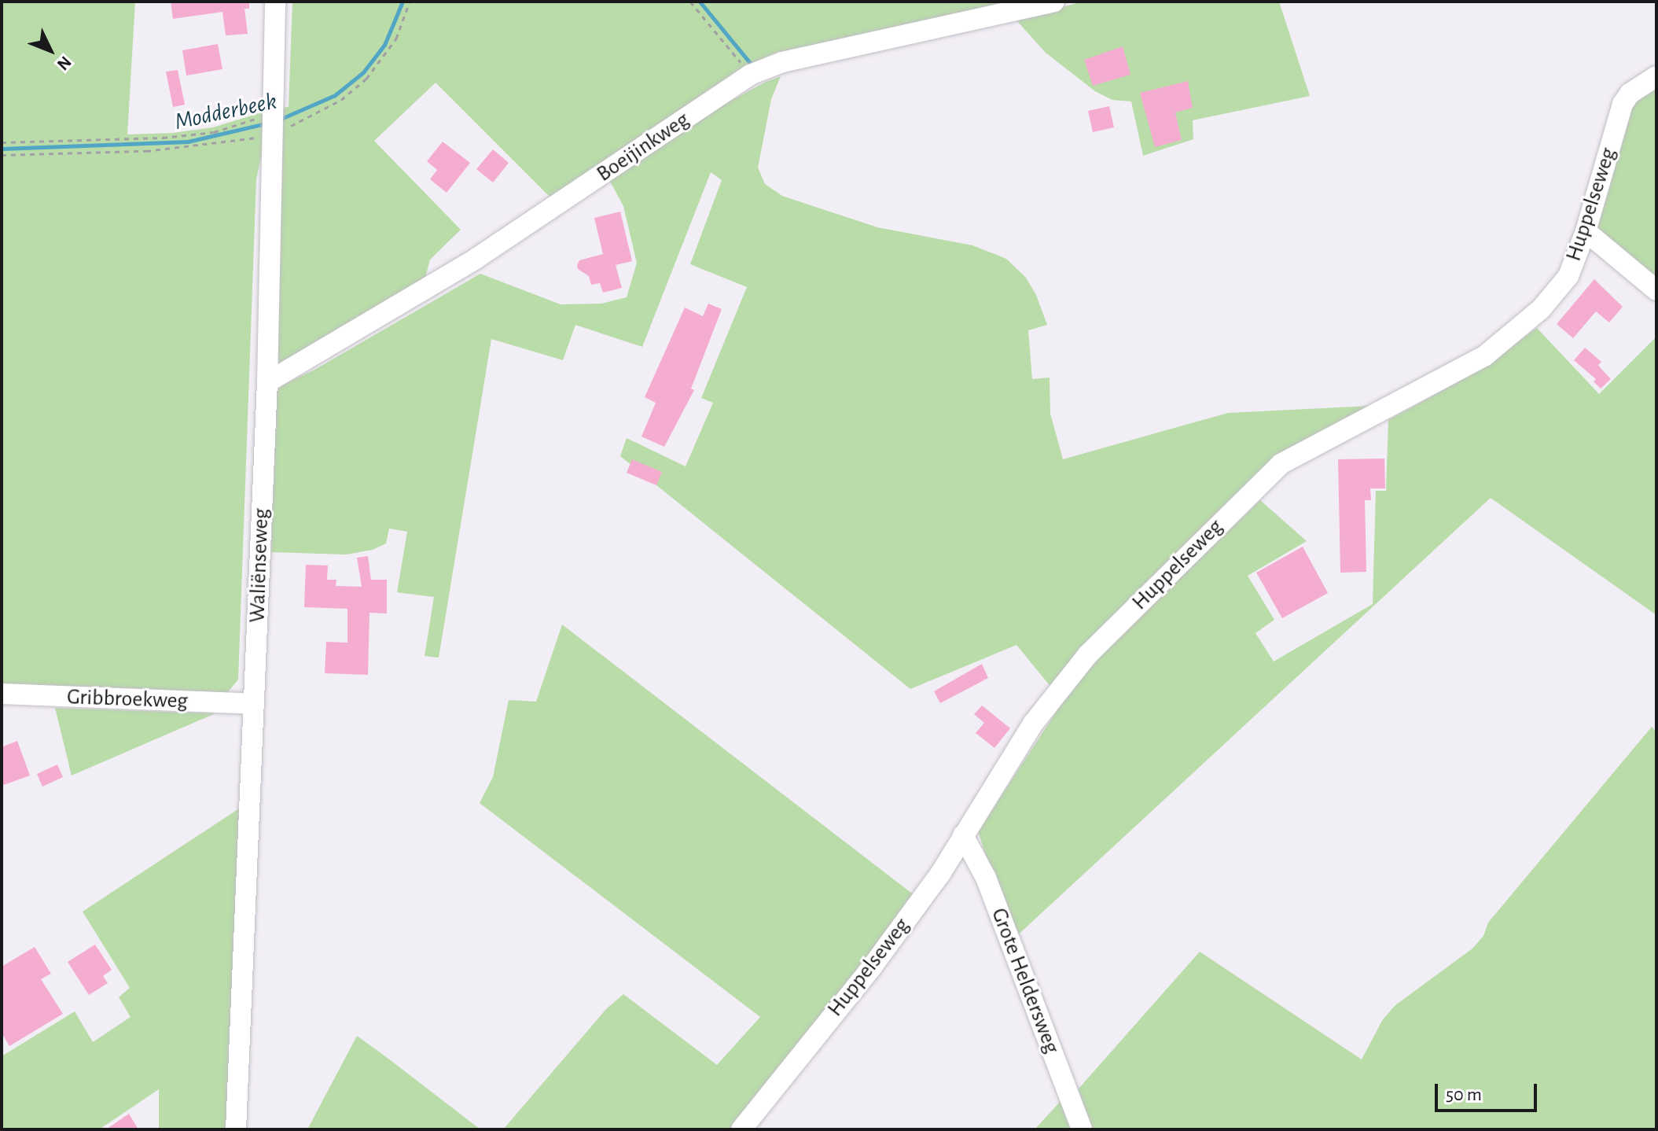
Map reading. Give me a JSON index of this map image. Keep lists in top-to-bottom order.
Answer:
{
  "streets": {
    "street": [
      "Boeijinkweg",
      "Huppelseweg",
      "Waliënseweg",
      "Gribbroekweg",
      "Grote Heldersweg"
    ]
  },
  "crossings": [
    ["Boeijinkweg", "Waliënseweg"],
    ["Huppelseweg", "Grote Heldersweg"],
    ["Waliënseweg", "Gribbroekweg"]
  ],
  "water": ["Modderbeek"],
  "scale_bar": "50 m",
  "north": "bottom right"
}
